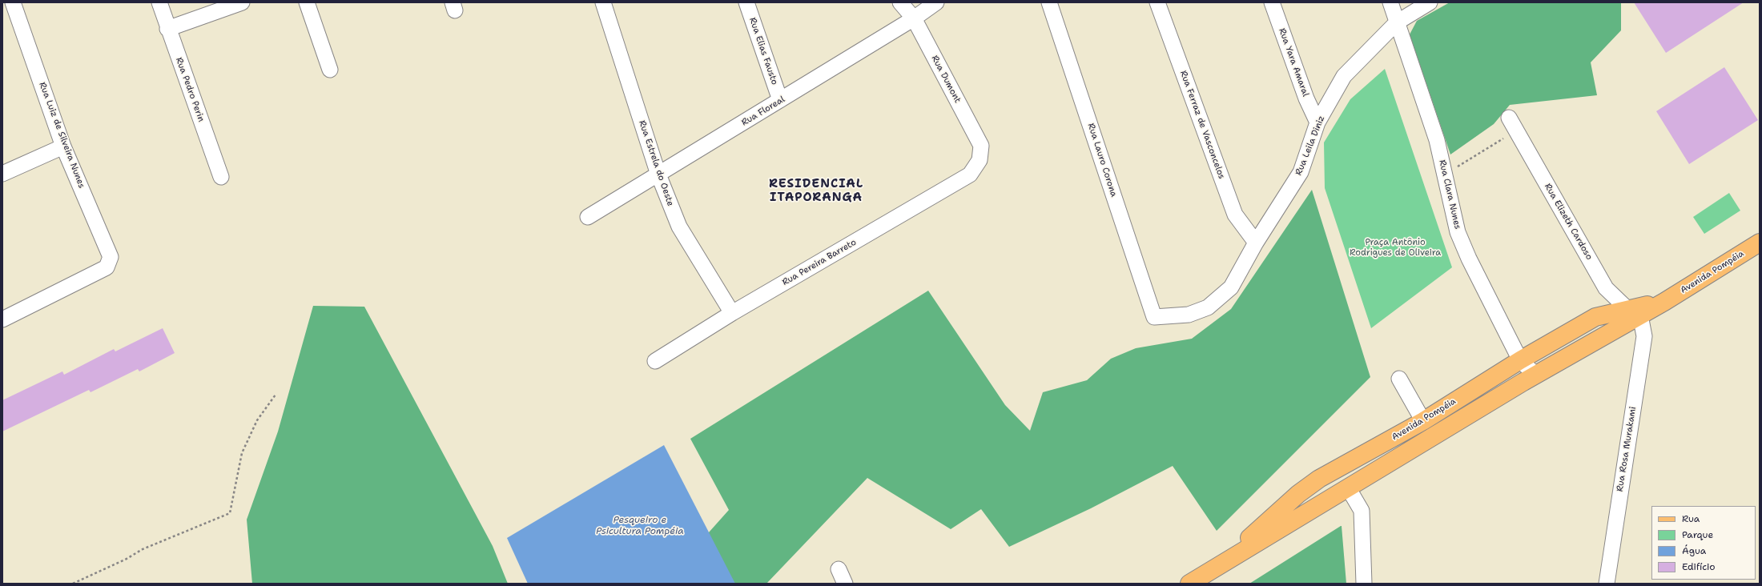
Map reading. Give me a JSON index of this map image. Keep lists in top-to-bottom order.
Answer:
{
  "streets": {
    "main road": ["Avenida Pompéia"],
    "street": [
      "Rua Elias Fausto",
      "Rua Yara Amaral",
      "Rua Dumont",
      "Rua Pedro Perin",
      "Rua Floreal",
      "Rua Ferraz de Vasconcelos",
      "Rua Luiz de Silveira Nunes",
      "Rua Leila Diniz",
      "Rua Lauro Corona",
      "Rua Estrela do Oeste",
      "Rua Clara Nunes",
      "Rua Elizeth Cardoso",
      "Rua Pereira Barreto",
      "Rua Rosa Murakami"
    ]
  },
  "crossings": [
    ["Rua Elias Fausto", "Rua Floreal"],
    ["Rua Yara Amaral", "Rua Leila Diniz"],
    ["Rua Dumont", "Rua Floreal"],
    ["Rua Dumont", "Rua Pereira Barreto"],
    ["Rua Floreal", "Rua Estrela do Oeste"],
    ["Rua Ferraz de Vasconcelos", "Rua Leila Diniz"],
    ["Rua Leila Diniz", "Rua Lauro Corona"],
    ["Rua Leila Diniz", "Rua Clara Nunes"],
    ["Rua Estrela do Oeste", "Rua Pereira Barreto"],
    ["Rua Clara Nunes", "Avenida Pompéia"],
    ["Rua Elizeth Cardoso", "Avenida Pompéia"],
    ["Rua Elizeth Cardoso", "Rua Rosa Murakami"],
    ["Avenida Pompéia", "Rua Rosa Murakami"]
  ],
  "districts": ["RESIDENCIAL ITAPORANGA"],
  "water": ["Pesqueiro e Psicultura Pompéia"],
  "parks": ["Praça Antônio Rodrigues de Oliveira"],
  "legend": [
    "Rua",
    "Parque",
    "Água",
    "Edifício"
  ]
}
